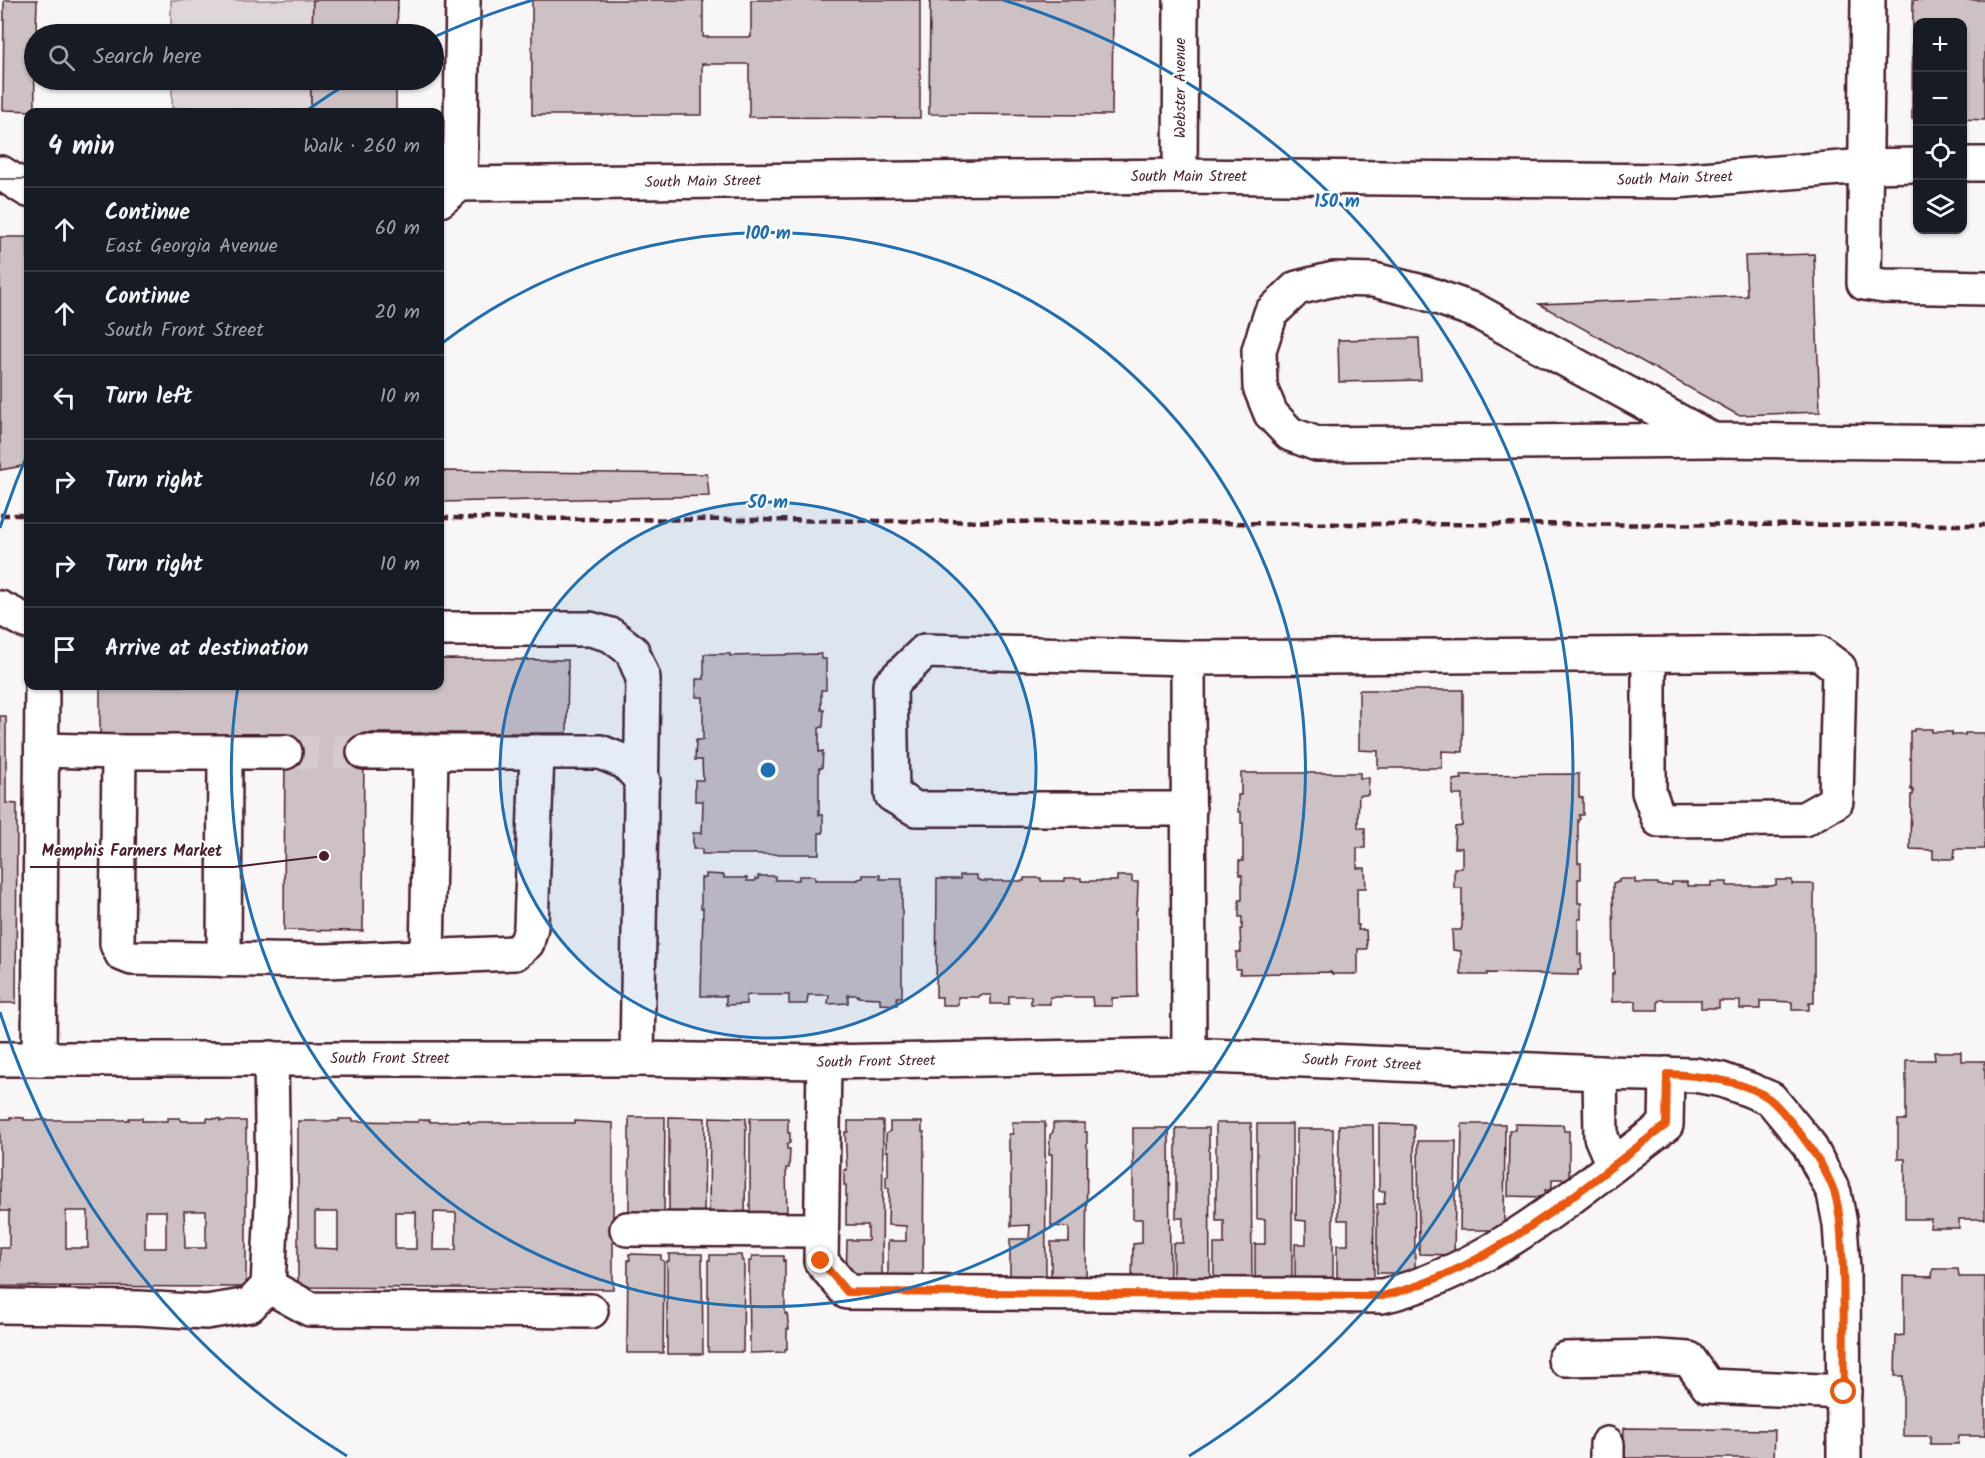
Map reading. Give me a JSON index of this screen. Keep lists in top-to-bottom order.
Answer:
{
  "streets": {
    "main road": ["Webster Avenue", "South Main Street", "South Front Street"]
  },
  "crossings": [
    ["Webster Avenue", "South Main Street"]
  ],
  "places": ["Memphis Farmers Market"],
  "page": {
    "map_buttons": ["+", "−"],
    "search": "Search here",
    "heading": ["4 min", "Walk · 260 m"],
    "list": [
      ["Continue", "East Georgia Avenue", "60 m"],
      ["Continue", "South Front Street", "20 m"],
      ["Turn left", "10 m"],
      ["Turn right", "160 m"],
      ["Turn right", "10 m"],
      "Arrive at destination"
    ]
  },
  "rings": ["150 m", "100 m", "50 m"]
}
